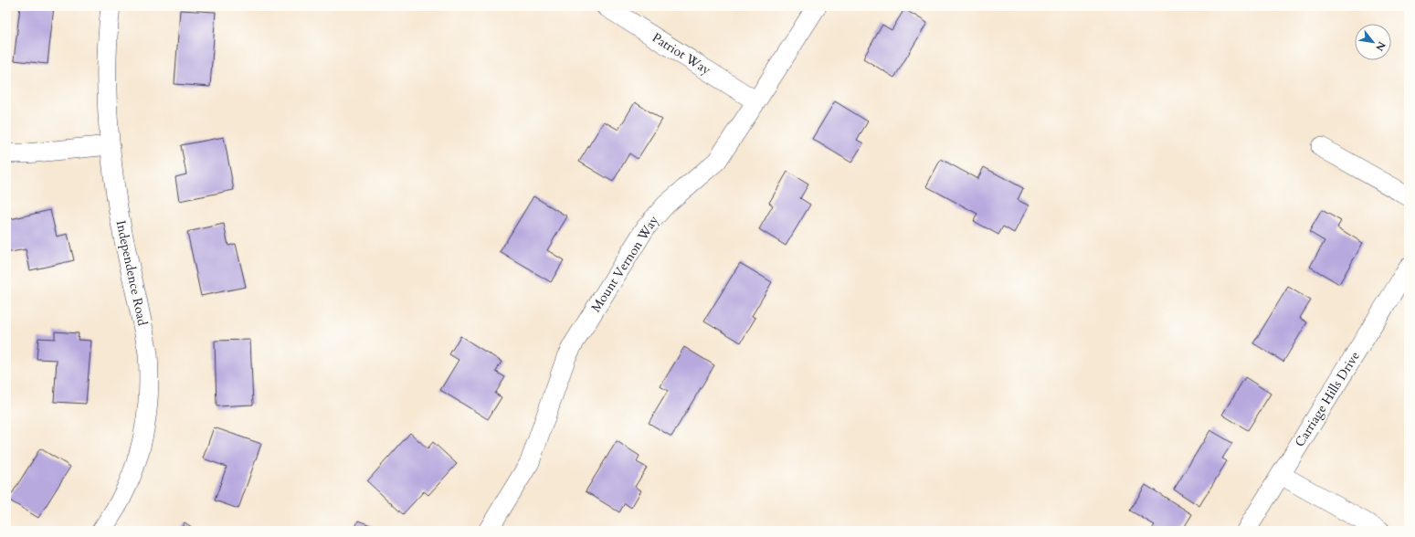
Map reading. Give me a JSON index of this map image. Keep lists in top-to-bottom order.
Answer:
{
  "streets": {
    "street": [
      "Patriot Way",
      "Mount Vernon Way",
      "Independence Road",
      "Carriage Hills Drive"
    ]
  },
  "crossings": [
    ["Patriot Way", "Mount Vernon Way"]
  ],
  "north": "bottom right"
}
